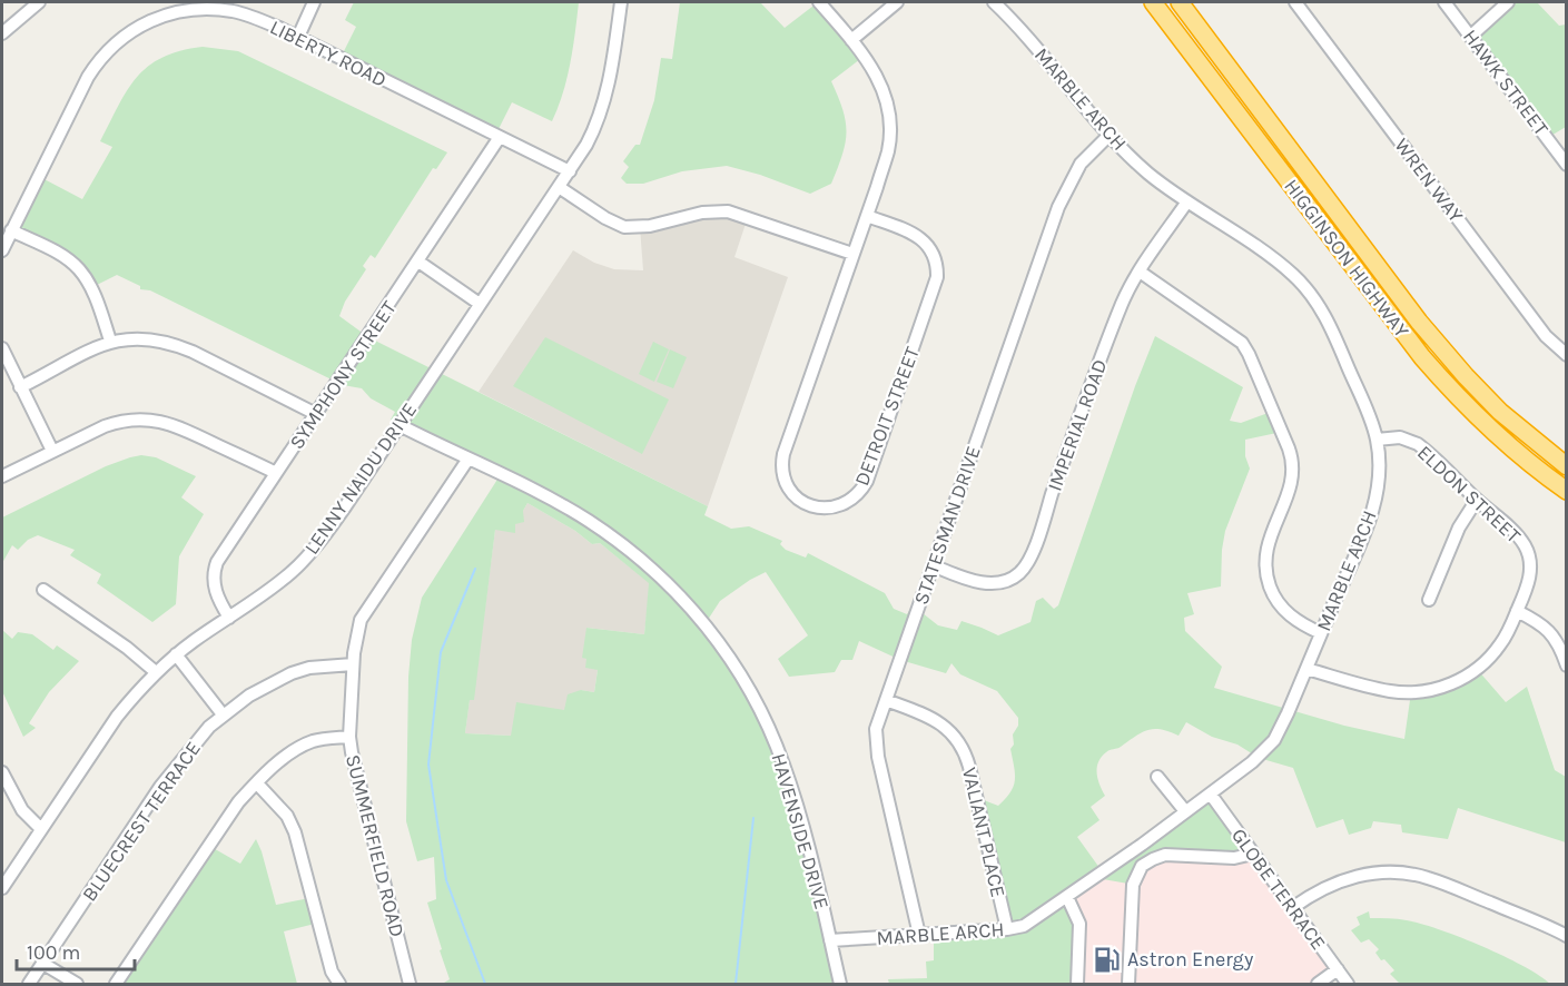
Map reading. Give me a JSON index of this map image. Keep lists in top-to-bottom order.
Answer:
{
  "streets": {
    "highway": ["HIGGINSON HIGHWAY"],
    "street": [
      "LIBERTY ROAD",
      "HAWK STREET",
      "MARBLE ARCH",
      "WREN WAY",
      "SYMPHONY STREET",
      "DETROIT STREET",
      "IMPERIAL ROAD",
      "LENNY NAIDU DRIVE",
      "ELDON STREET",
      "STATESMAN DRIVE",
      "BLUECREST TERRACE",
      "HAVENSIDE DRIVE",
      "VALIANT PLACE",
      "SUMMERFIELD ROAD",
      "GLOBE TERRACE"
    ]
  },
  "crossings": [
    ["LIBERTY ROAD", "SYMPHONY STREET"],
    ["LIBERTY ROAD", "LENNY NAIDU DRIVE"],
    ["MARBLE ARCH", "IMPERIAL ROAD"],
    ["MARBLE ARCH", "ELDON STREET"],
    ["MARBLE ARCH", "STATESMAN DRIVE"],
    ["MARBLE ARCH", "HAVENSIDE DRIVE"],
    ["MARBLE ARCH", "VALIANT PLACE"],
    ["MARBLE ARCH", "GLOBE TERRACE"],
    ["SYMPHONY STREET", "LENNY NAIDU DRIVE"],
    ["IMPERIAL ROAD", "STATESMAN DRIVE"],
    ["LENNY NAIDU DRIVE", "HAVENSIDE DRIVE"],
    ["STATESMAN DRIVE", "VALIANT PLACE"],
    ["BLUECREST TERRACE", "SUMMERFIELD ROAD"],
    ["HAVENSIDE DRIVE", "SUMMERFIELD ROAD"]
  ],
  "places": {
    "fuel station": ["Astron Energy"]
  },
  "scale_bar": "100 m"
}
